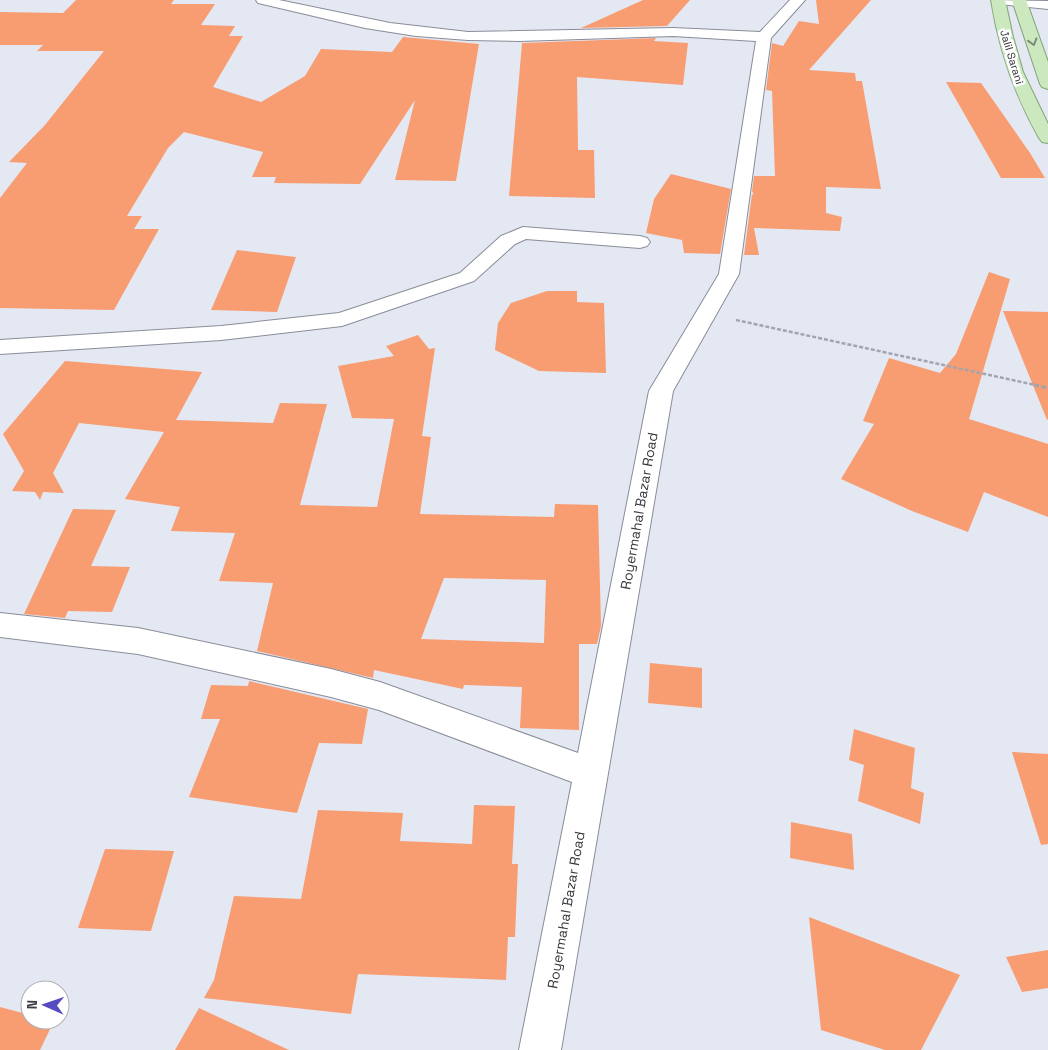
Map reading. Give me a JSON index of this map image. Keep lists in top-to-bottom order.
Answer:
{
  "streets": {
    "main road": ["Jalil Sarani"],
    "street": ["Royermahal Bazar Road"]
  },
  "north": "left"
}
